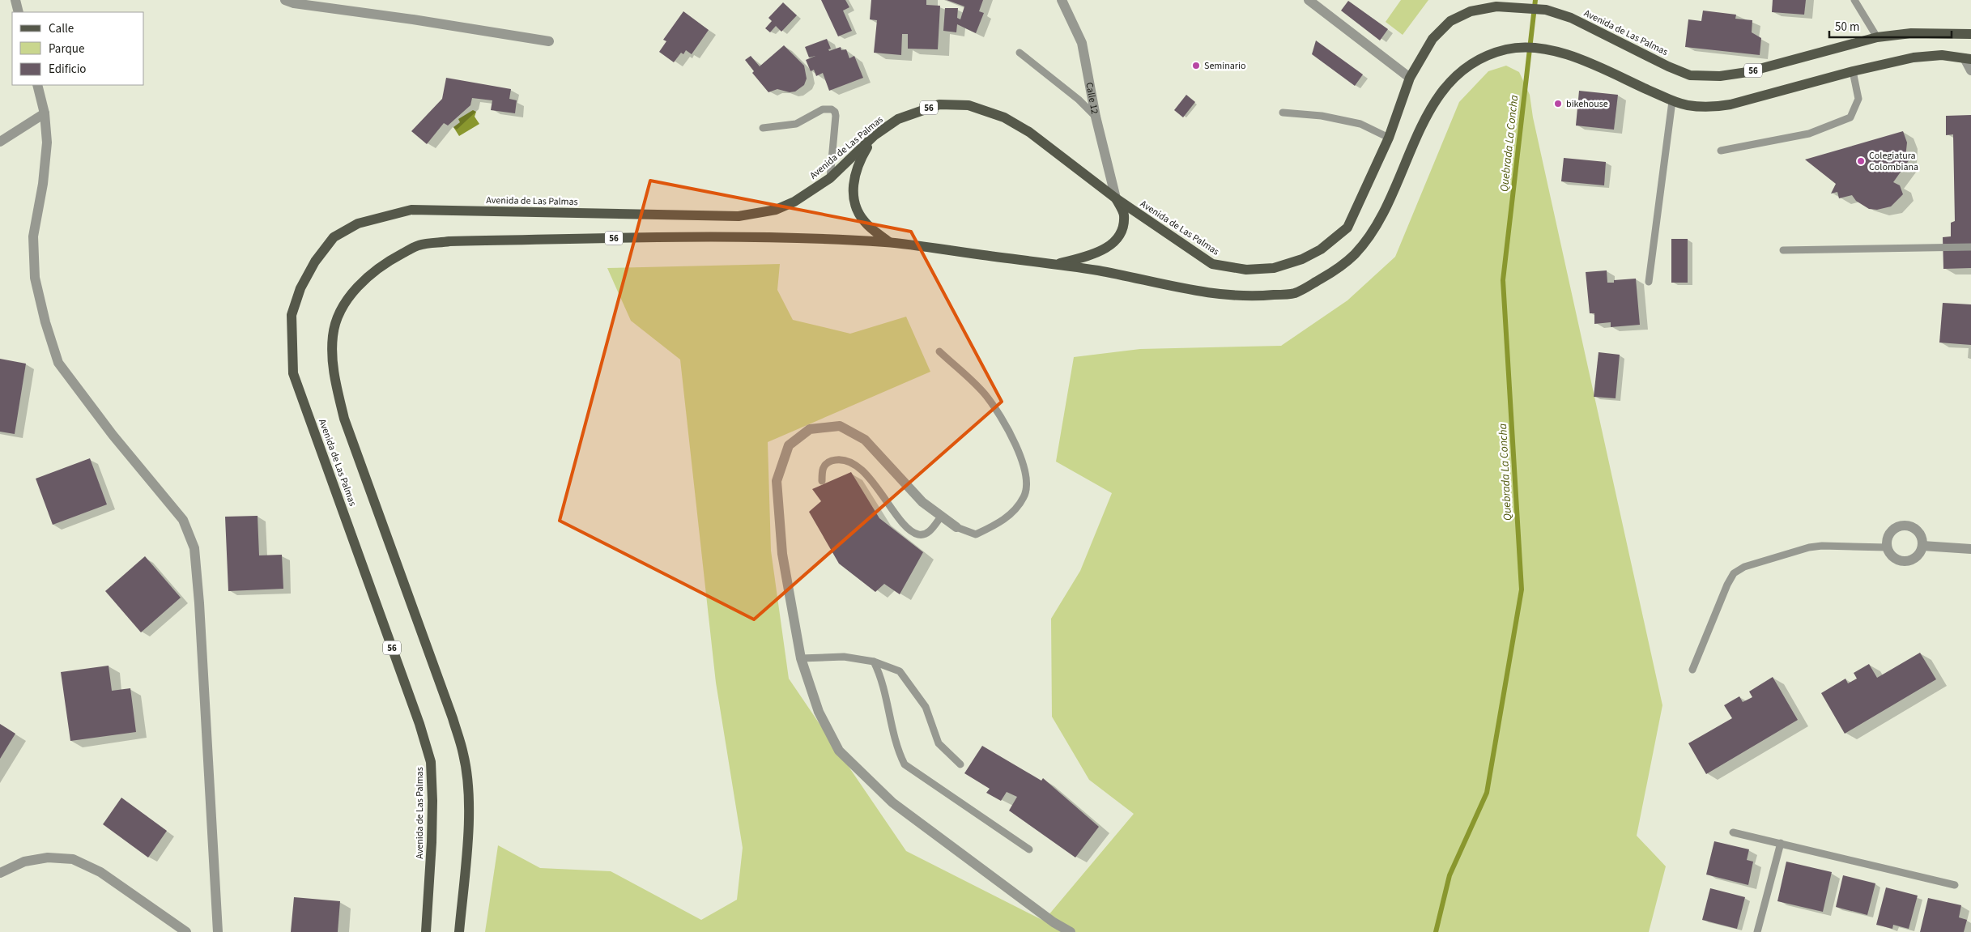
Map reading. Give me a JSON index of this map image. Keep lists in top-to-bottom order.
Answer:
{
  "streets": {
    "main road": ["Avenida de Las Palmas", "56"],
    "street": ["Calle 12"]
  },
  "crossings": [
    ["Avenida de Las Palmas", "Calle 12"]
  ],
  "water": ["Quebrada La Concha"],
  "places": ["Seminario", "bikehouse", "Colegiatura Colombiana"],
  "legend": ["Calle", "Parque", "Edificio"],
  "scale_bar": "50 m"
}
